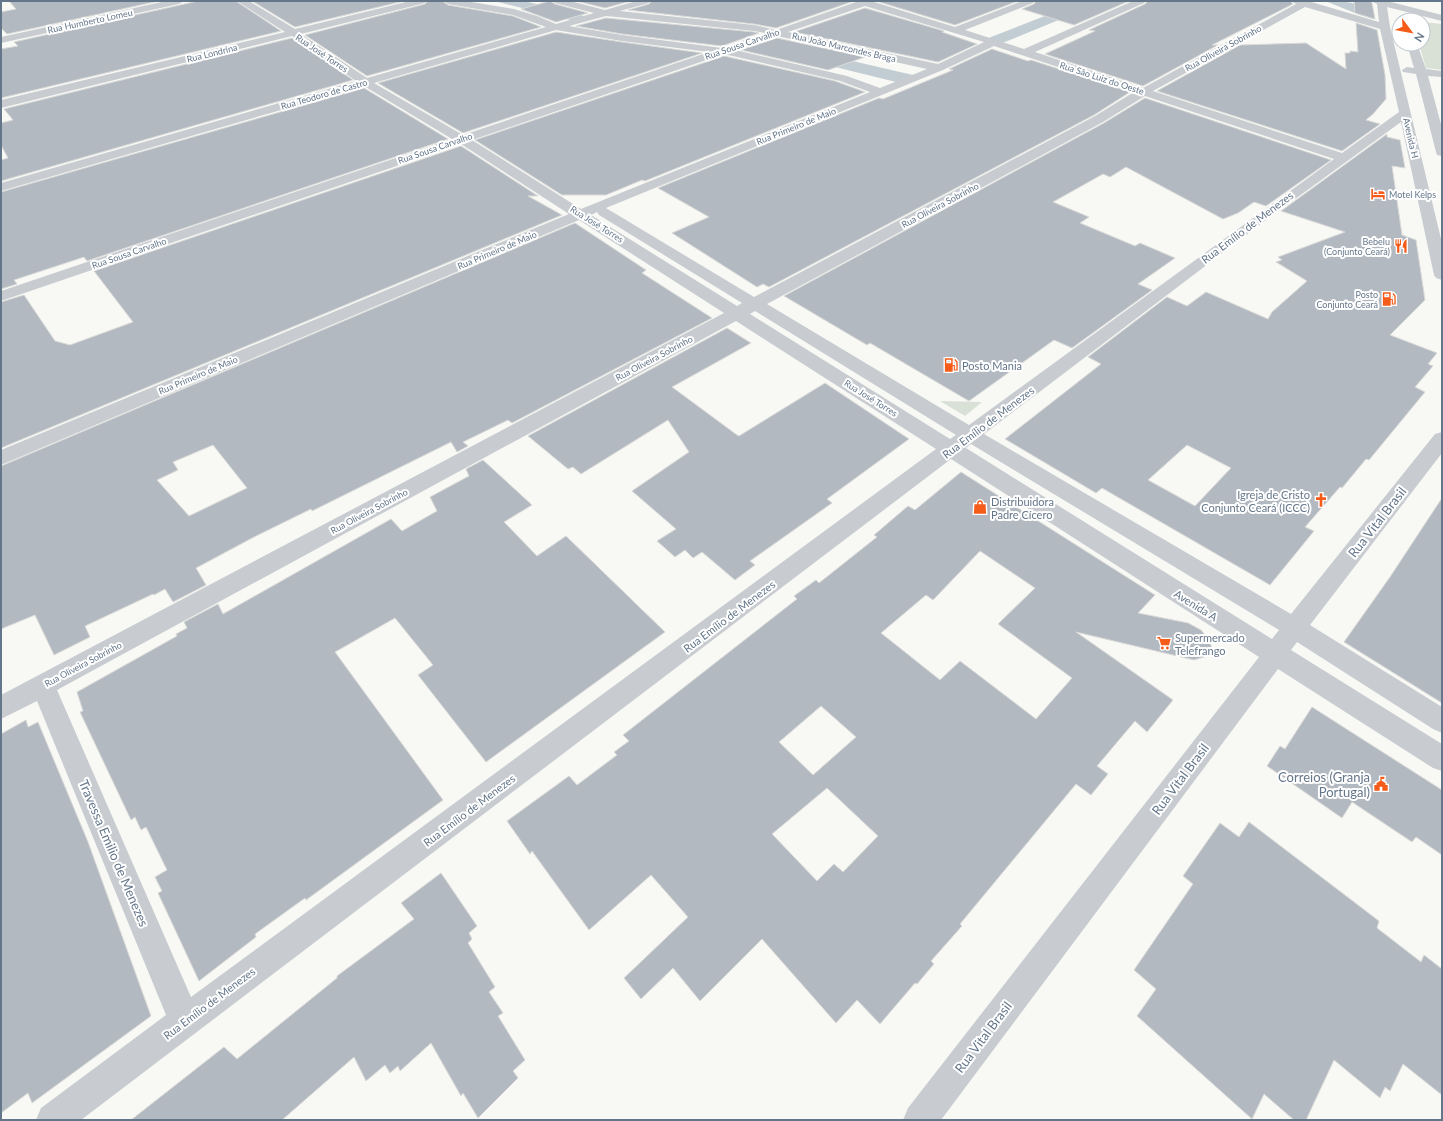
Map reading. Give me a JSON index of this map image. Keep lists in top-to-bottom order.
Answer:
{
  "streets": {
    "street": [
      "Rua Humberto Lomeu",
      "Rua Sousa Carvalho",
      "Rua João Marcondes Braga",
      "Rua Oliveira Sobrinho",
      "Rua Londrina",
      "Rua José Torres",
      "Rua São Luiz do Oeste",
      "Rua Teodoro de Castro",
      "Rua Primeiro de Maio",
      "Avenida H",
      "Rua Emílio de Menezes",
      "Rua Vital Brasil",
      "Avenida A",
      "Travessa Emilio de Menezes"
    ]
  },
  "crossings": [
    ["Rua Sousa Carvalho", "Rua João Marcondes Braga"],
    ["Rua Sousa Carvalho", "Rua José Torres"],
    ["Rua Sousa Carvalho", "Rua São Luiz do Oeste"],
    ["Rua João Marcondes Braga", "Rua Teodoro de Castro"],
    ["Rua João Marcondes Braga", "Rua Primeiro de Maio"],
    ["Rua Oliveira Sobrinho", "Rua José Torres"],
    ["Rua Oliveira Sobrinho", "Rua São Luiz do Oeste"],
    ["Rua Oliveira Sobrinho", "Travessa Emilio de Menezes"],
    ["Rua Londrina", "Rua José Torres"],
    ["Rua José Torres", "Rua Teodoro de Castro"],
    ["Rua José Torres", "Rua Primeiro de Maio"],
    ["Rua José Torres", "Rua Emílio de Menezes"],
    ["Rua José Torres", "Avenida A"],
    ["Rua São Luiz do Oeste", "Rua Primeiro de Maio"],
    ["Rua São Luiz do Oeste", "Rua Emílio de Menezes"],
    ["Avenida H", "Rua Emílio de Menezes"],
    ["Rua Emílio de Menezes", "Avenida A"],
    ["Rua Emílio de Menezes", "Travessa Emilio de Menezes"],
    ["Rua Vital Brasil", "Avenida A"]
  ],
  "places": {
    "hotel": ["Motel Kelps"],
    "restaurant": ["Bebelu (Conjunto Ceará)"],
    "fuel station": ["Posto Conjunto Ceará", "Posto Mania"],
    "church": ["Igreja de Cristo Conjunto Ceará (ICCC)"],
    "shop": ["Distribuidora Padre Cícero"],
    "supermarket": ["Supermercado Telefrango"],
    "public building": ["Correios (Granja Portugal)"]
  },
  "north": "bottom right"
}
